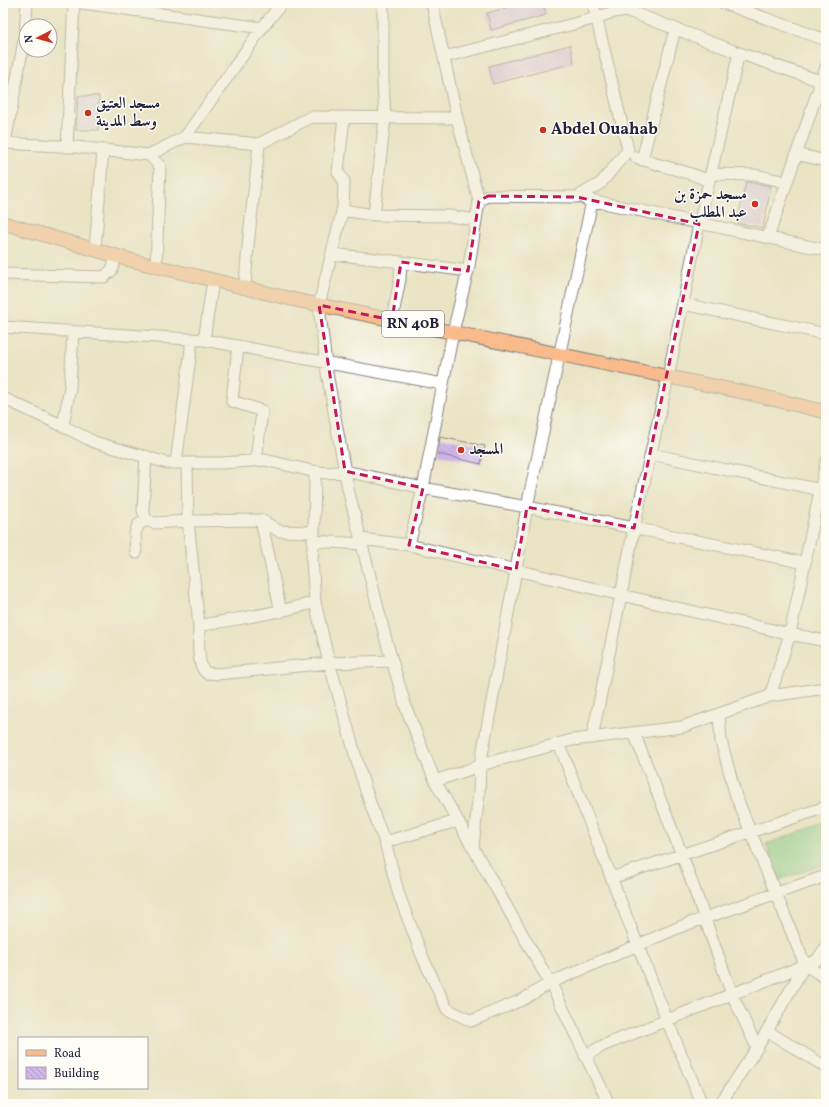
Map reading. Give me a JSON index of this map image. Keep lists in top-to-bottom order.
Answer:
{
  "streets": {
    "main road": ["RN 40B"]
  },
  "places": [
    "مسجد العتيق وسط المدينة",
    "Abdel Ouahab",
    "مسجد حمزة بن عبد المطلب",
    "المسجد"
  ],
  "legend": ["Road", "Building"],
  "north": "left"
}
